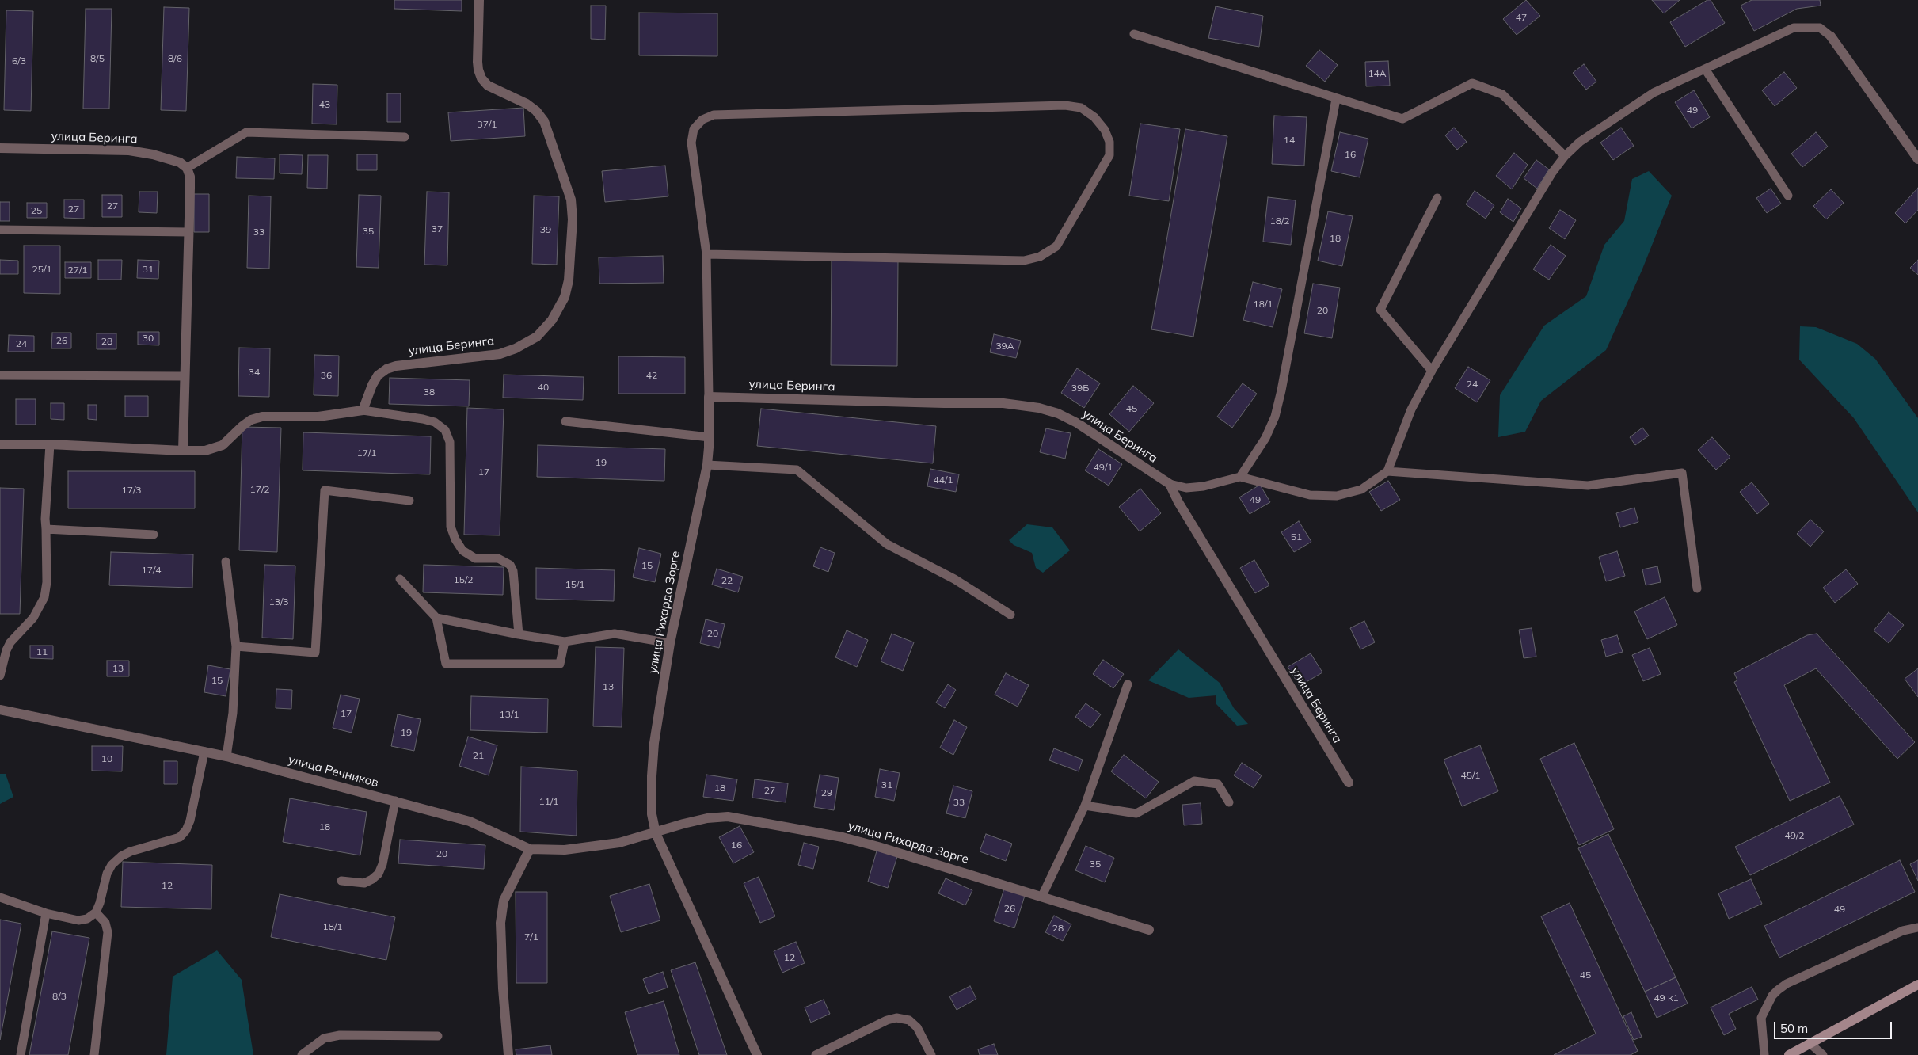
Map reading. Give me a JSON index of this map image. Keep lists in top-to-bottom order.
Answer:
{
  "streets": {
    "street": ["улица Беринга", "улица Рихарда Зорге", "улица Речников"]
  },
  "crossings": [
    ["улица Беринга", "улица Рихарда Зорге"],
    ["улица Рихарда Зорге", "улица Речников"]
  ],
  "house_numbers": [
    "47",
    "8/5",
    "8/6",
    "6/3",
    "14А",
    "43",
    "49",
    "37/1",
    "14",
    "16",
    "27",
    "27",
    "25",
    "18/2",
    "37",
    "39",
    "35",
    "33",
    "18",
    "25/1",
    "31",
    "27/1",
    "18/1",
    "20",
    "30",
    "26",
    "28",
    "24",
    "39А",
    "34",
    "36",
    "42",
    "24",
    "40",
    "39Б",
    "38",
    "45",
    "17/1",
    "19",
    "49/1",
    "17",
    "44/1",
    "17/2",
    "17/3",
    "49",
    "51",
    "15",
    "17/4",
    "15/2",
    "22",
    "15/1",
    "13/3",
    "20",
    "11",
    "13",
    "15",
    "13",
    "17",
    "13/1",
    "19",
    "21",
    "10",
    "45/1",
    "31",
    "18",
    "27",
    "29",
    "11/1",
    "33",
    "18",
    "49/2",
    "16",
    "20",
    "35",
    "12",
    "26",
    "49",
    "18/1",
    "28",
    "7/1",
    "12",
    "45",
    "8/3",
    "49 к1"
  ],
  "scale_bar": "50 m"
}
